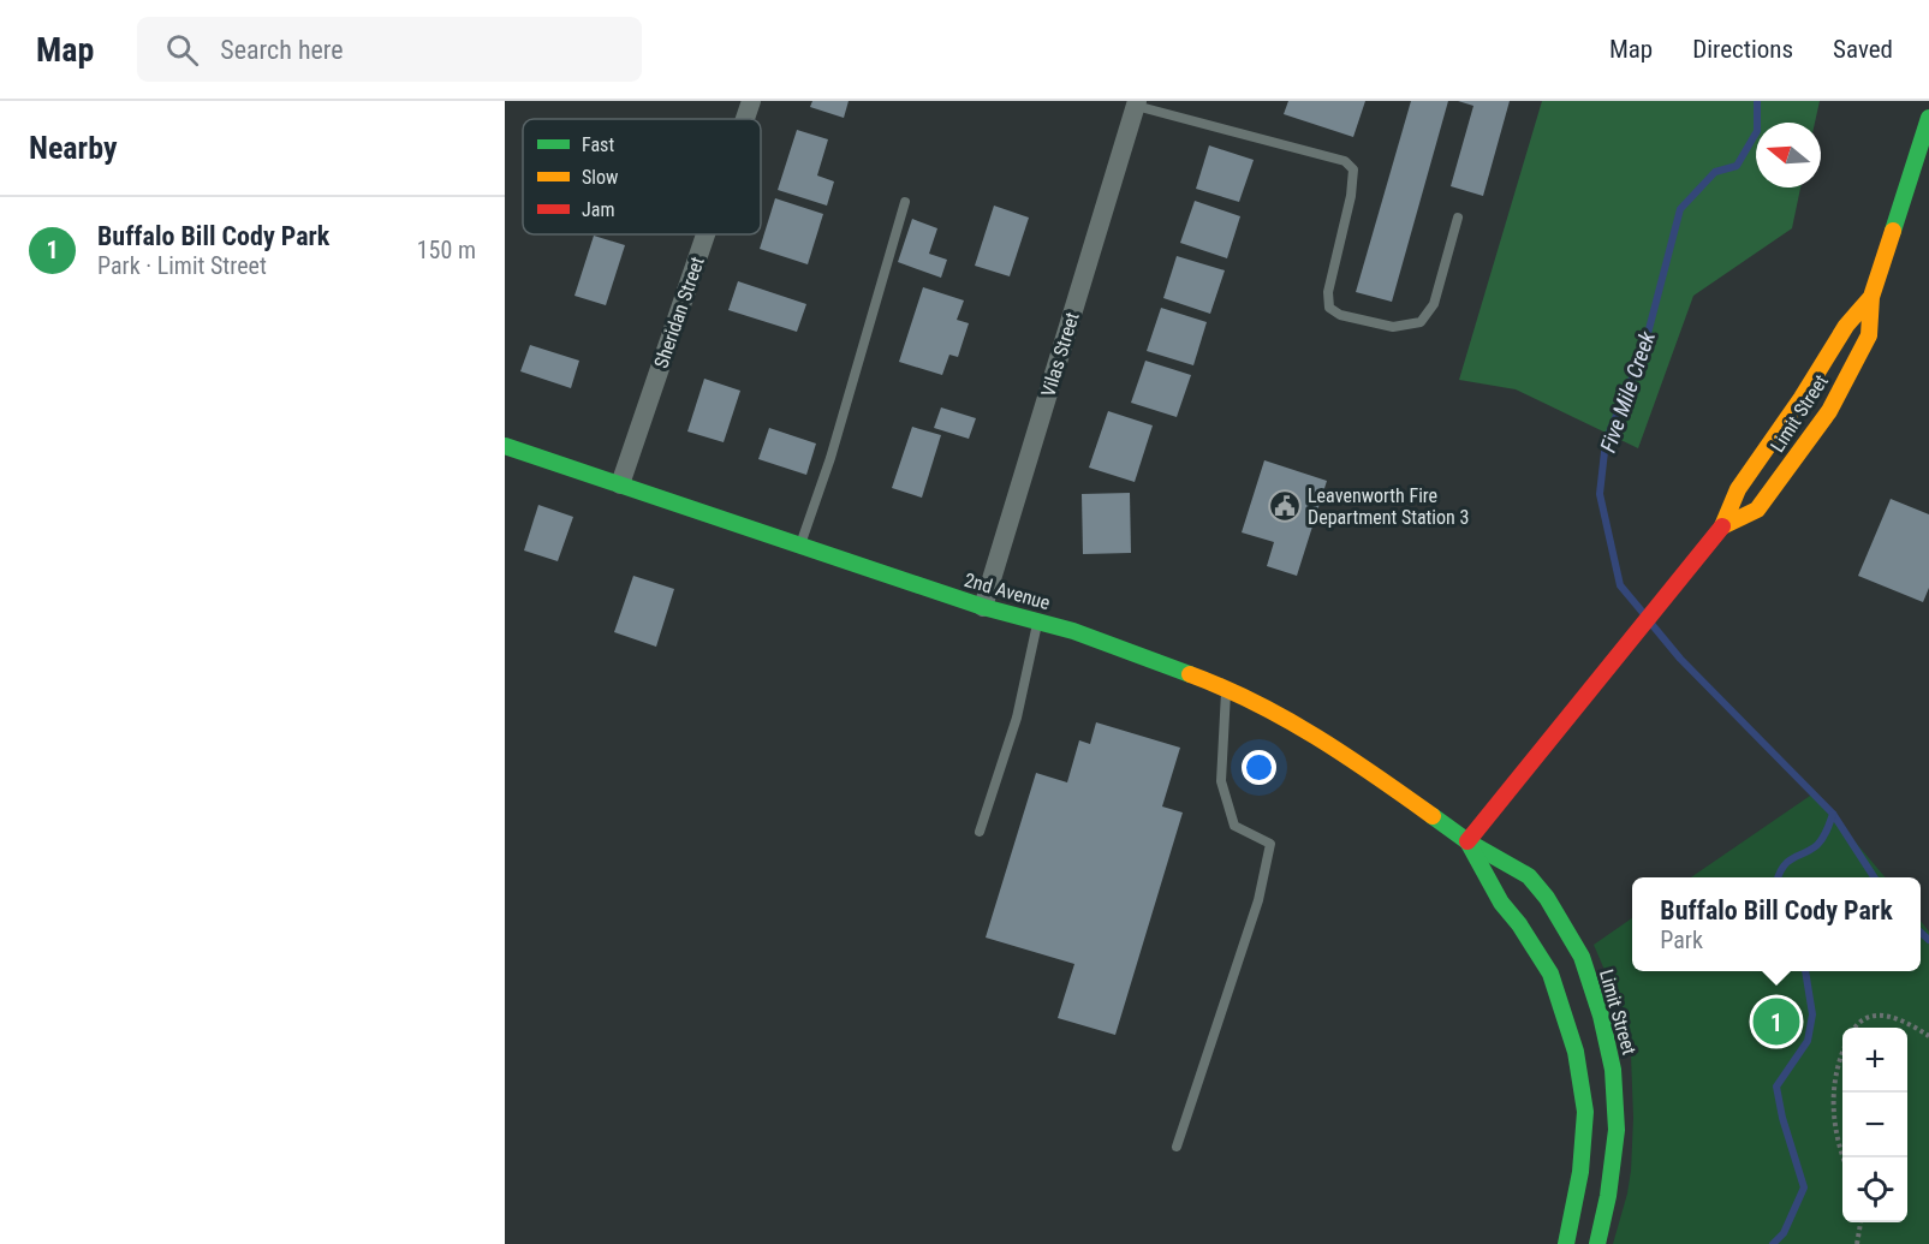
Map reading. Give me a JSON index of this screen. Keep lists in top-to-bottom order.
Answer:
{
  "streets": {
    "street": [
      "Sheridan Street",
      "Vilas Street",
      "Limit Street",
      "2nd Avenue"
    ]
  },
  "crossings": [
    ["Sheridan Street", "2nd Avenue"],
    ["Vilas Street", "2nd Avenue"],
    ["Limit Street", "2nd Avenue"]
  ],
  "water": ["Five Mile Creek"],
  "places": {
    "public building": ["Leavenworth Fire Department Station 3"]
  },
  "legend": ["Fast", "Slow", "Jam"],
  "north": "left",
  "page": {
    "header": "Map",
    "search": "Search here",
    "nav": ["Map", "Directions", "Saved"],
    "heading": "Nearby",
    "list": [
      {
        "mark": "1",
        "name": "Buffalo Bill Cody Park",
        "note": "Park · Limit Street",
        "value": "150 m"
      }
    ],
    "popup": ["Buffalo Bill Cody Park", "Park"],
    "pins": "1",
    "map_buttons": ["+", "−"]
  }
}
